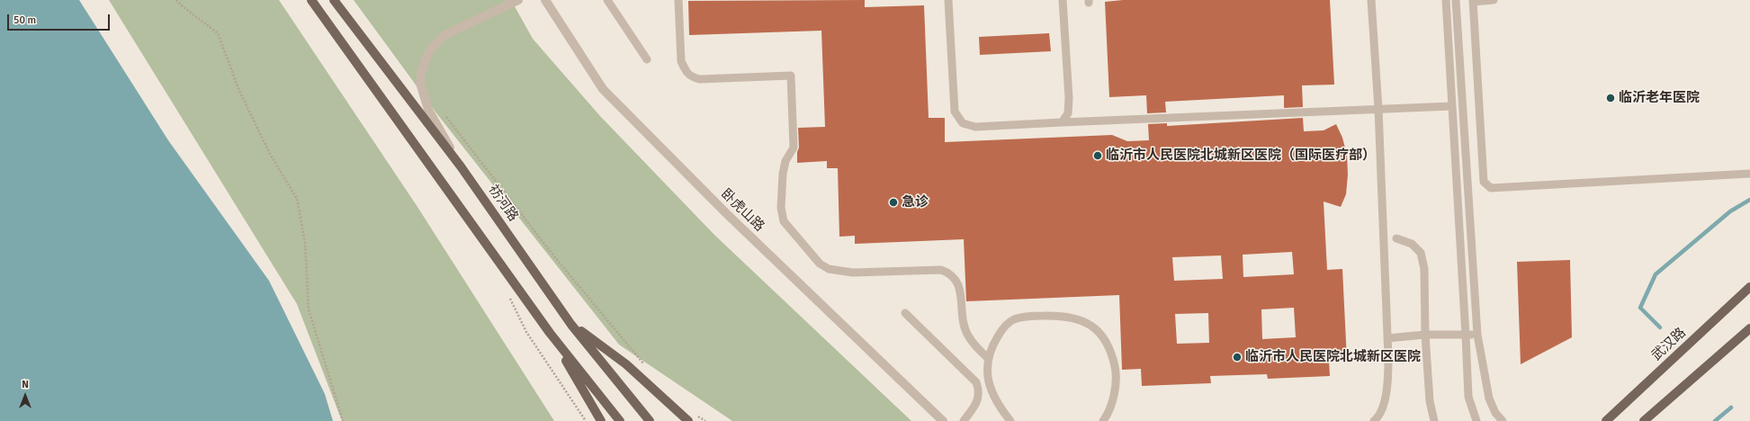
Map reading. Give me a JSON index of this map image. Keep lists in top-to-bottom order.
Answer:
{
  "streets": {
    "main road": ["祊河路", "武汉路"],
    "street": ["卧虎山路"]
  },
  "places": [
    "临沂老年医院",
    "临沂市人民医院北城新区医院（国际医疗部）",
    "急诊",
    "临沂市人民医院北城新区医院"
  ],
  "scale_bar": "50 m",
  "north": "top"
}
